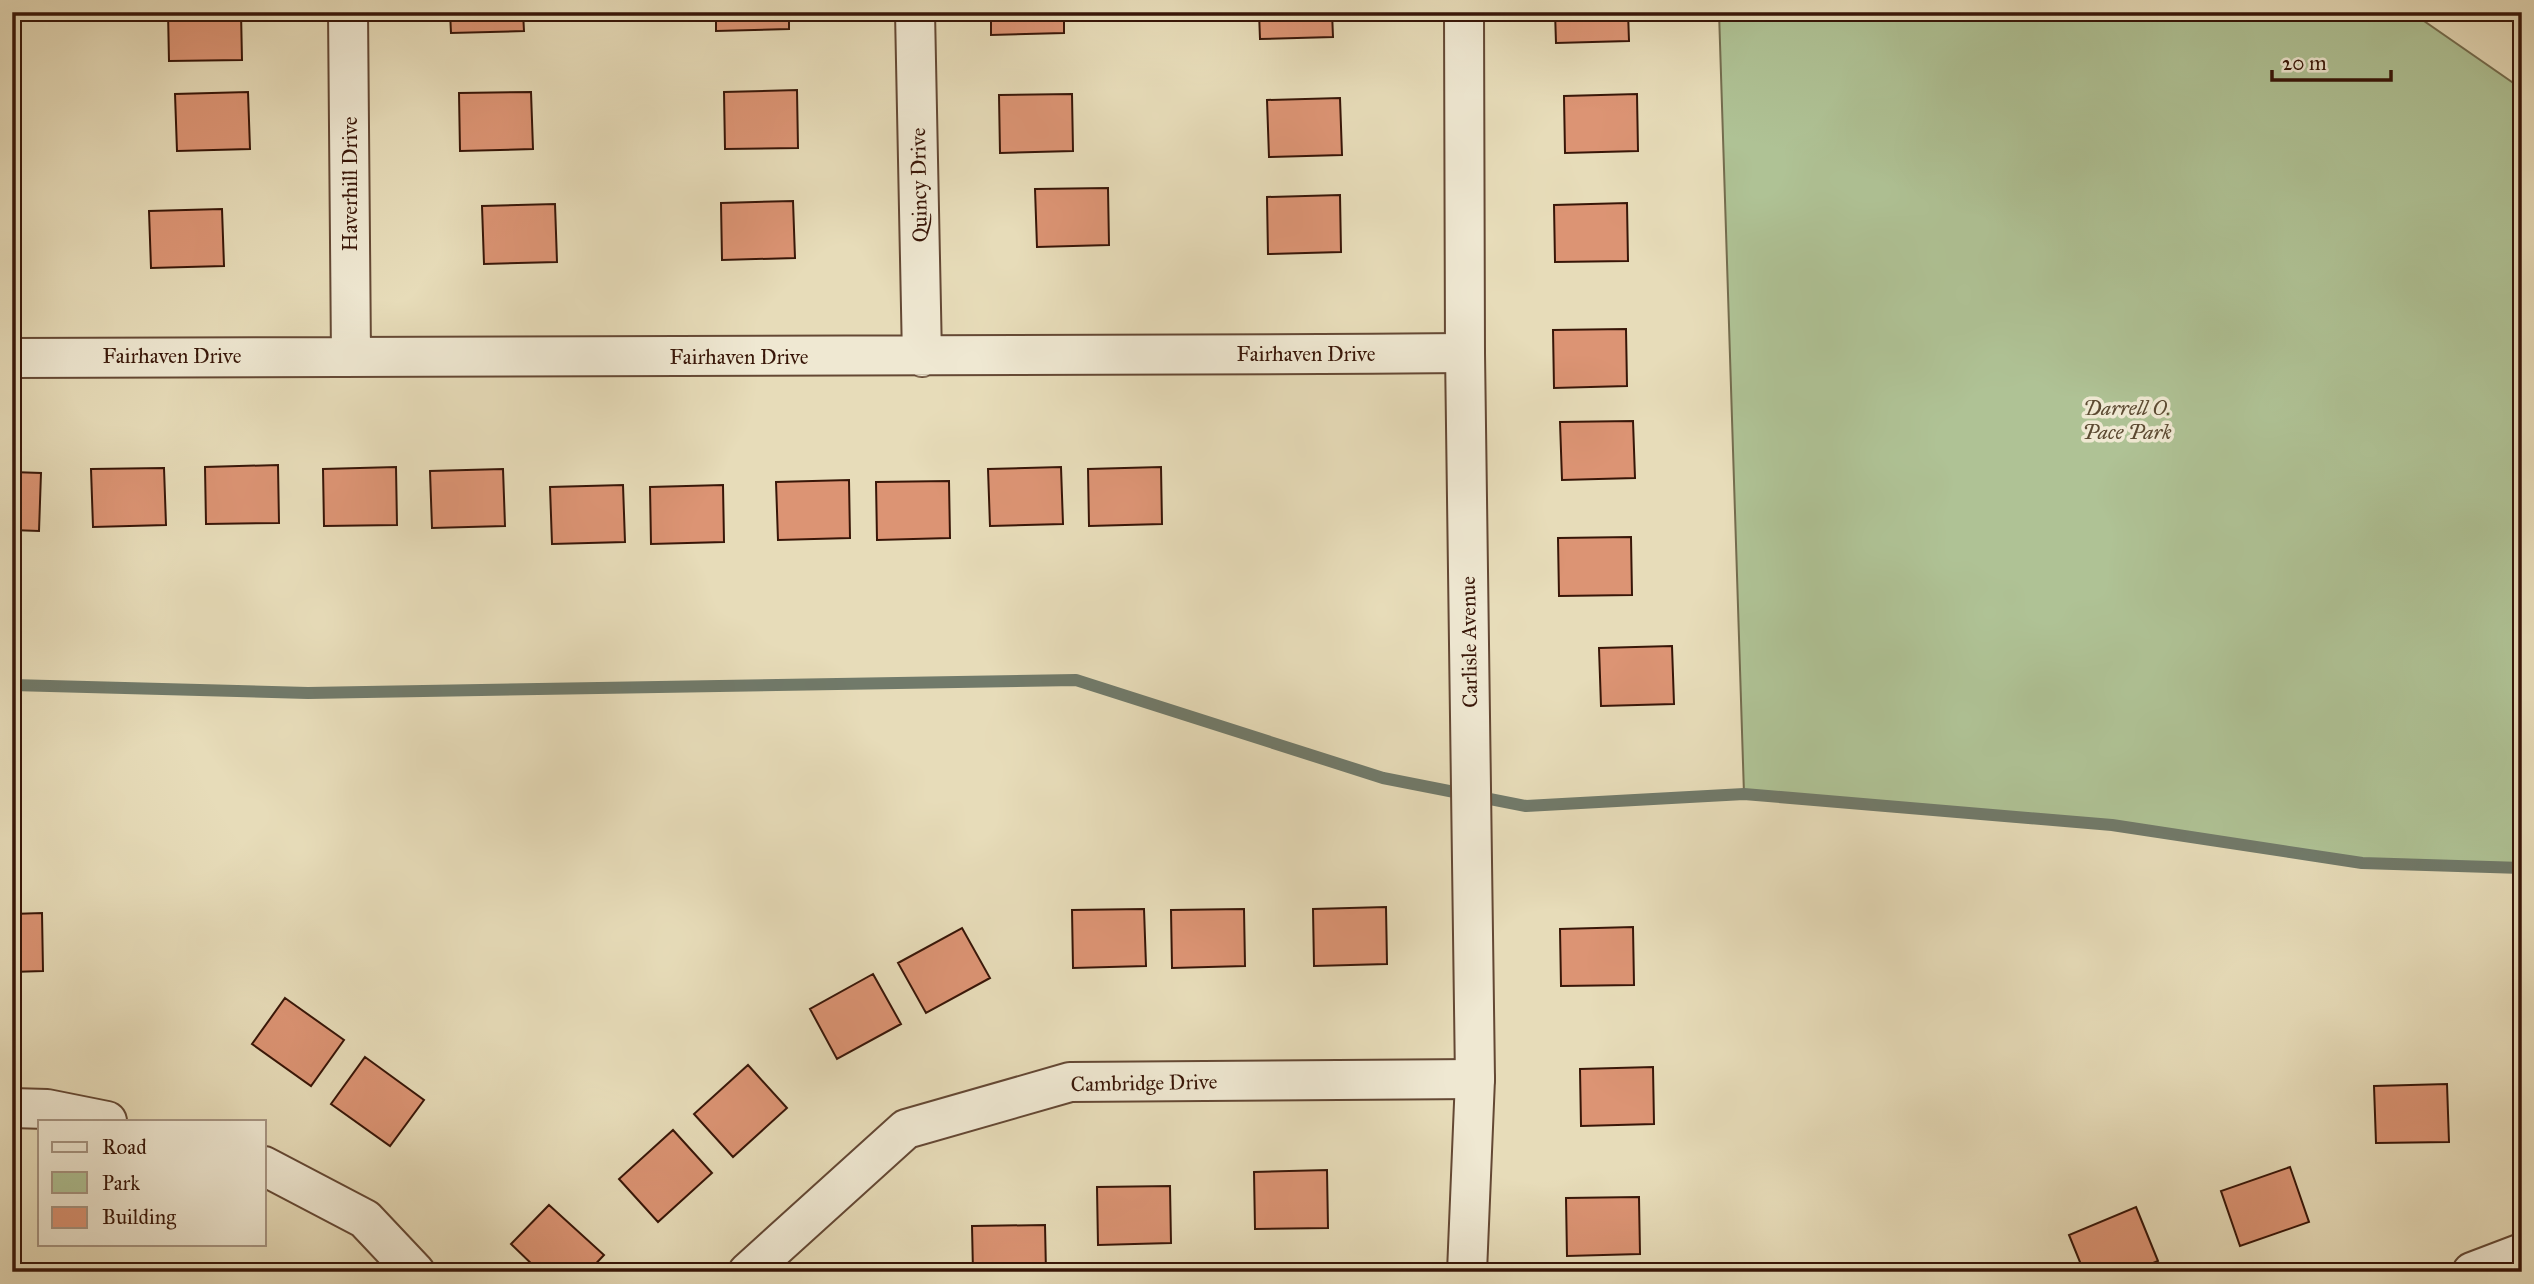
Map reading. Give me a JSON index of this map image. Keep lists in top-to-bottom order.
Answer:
{
  "streets": {
    "street": [
      "Haverhill Drive",
      "Quincy Drive",
      "Fairhaven Drive",
      "Carlisle Avenue",
      "Cambridge Drive"
    ]
  },
  "crossings": [
    ["Haverhill Drive", "Fairhaven Drive"],
    ["Quincy Drive", "Fairhaven Drive"],
    ["Fairhaven Drive", "Carlisle Avenue"],
    ["Carlisle Avenue", "Cambridge Drive"]
  ],
  "parks": ["Darrell O. Pace Park"],
  "legend": ["Road", "Park", "Building"],
  "scale_bar": "20 m"
}
